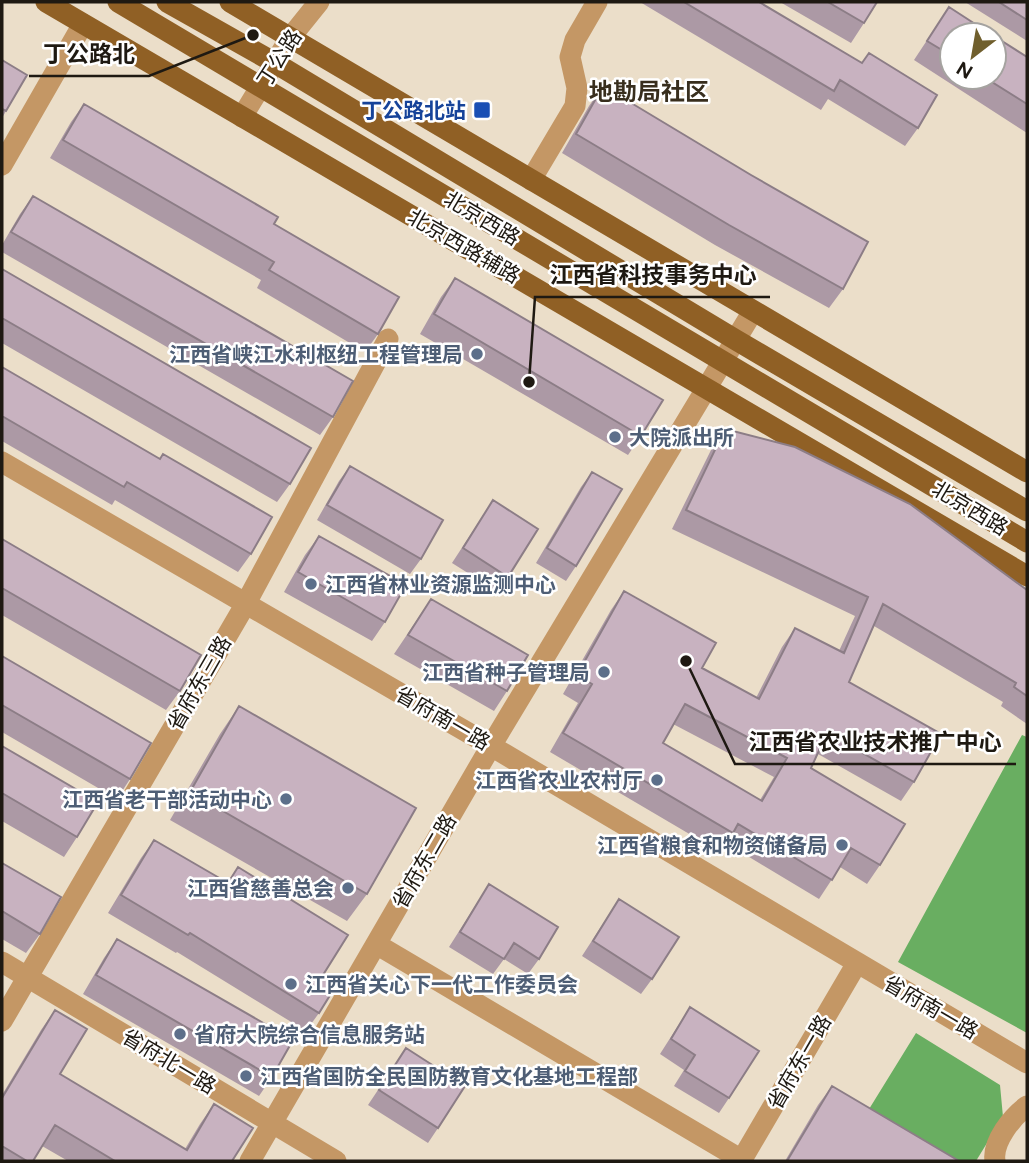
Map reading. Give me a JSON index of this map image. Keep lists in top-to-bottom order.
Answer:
{
  "streets": {
    "main road": ["北京西路", "北京西路辅路"],
    "street": [
      "丁公路",
      "省府东三路",
      "省府南一路",
      "省府东二路",
      "省府北一路",
      "省府东一路"
    ]
  },
  "crossings": [
    ["丁公路", "北京西路"],
    ["丁公路", "北京西路辅路"],
    ["北京西路", "省府东二路"],
    ["北京西路辅路", "省府东二路"],
    ["省府东三路", "省府南一路"],
    ["省府东三路", "省府北一路"],
    ["省府南一路", "省府东二路"],
    ["省府南一路", "省府东一路"],
    ["省府东二路", "省府北一路"]
  ],
  "districts": ["地勘局社区"],
  "places": {
    "other": [
      "丁公路北",
      "江西省峡江水利枢纽工程管理局",
      "江西省科技事务中心",
      "大院派出所",
      "江西省林业资源监测中心",
      "江西省农业技术推广中心",
      "江西省种子管理局",
      "江西省农业农村厅",
      "江西省老干部活动中心",
      "江西省粮食和物资储备局",
      "江西省慈善总会",
      "江西省关心下一代工作委员会",
      "省府大院综合信息服务站",
      "江西省国防全民国防教育文化基地工程部"
    ],
    "transit": ["丁公路北站"]
  },
  "north": "bottom left"
}
